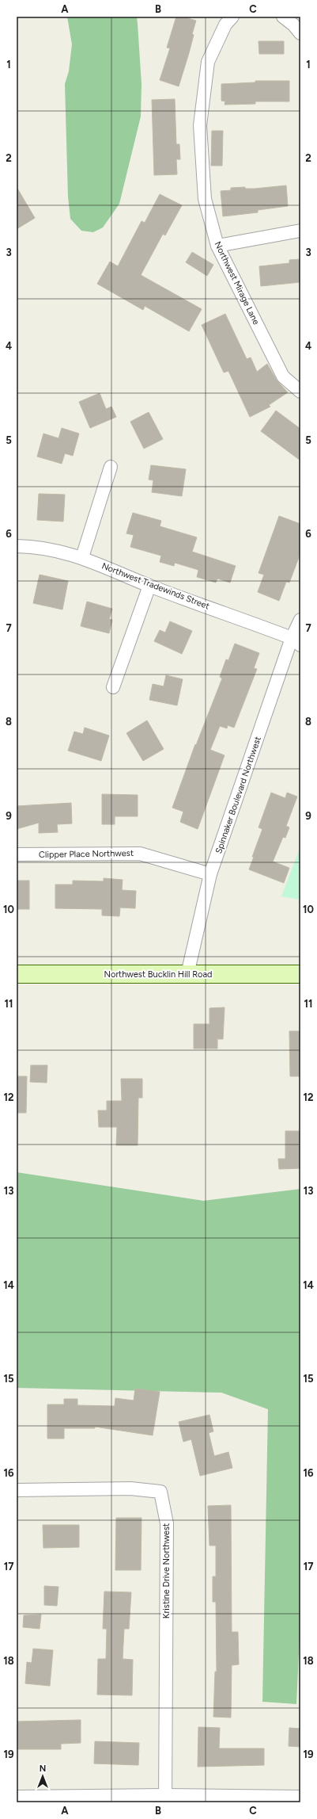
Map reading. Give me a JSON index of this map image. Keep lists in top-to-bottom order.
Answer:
{
  "streets": {
    "main road": ["Northwest Bucklin Hill Road"],
    "street": [
      "Northwest Mirage Lane",
      "Northwest Tradewinds Street",
      "Spinnaker Boulevard Northwest",
      "Clipper Place Northwest",
      "Kristine Drive Northwest"
    ]
  },
  "crossings": [
    ["Northwest Tradewinds Street", "Spinnaker Boulevard Northwest"],
    ["Spinnaker Boulevard Northwest", "Clipper Place Northwest"],
    ["Spinnaker Boulevard Northwest", "Northwest Bucklin Hill Road"]
  ],
  "north": "top",
  "grid": {
    "columns": ["A", "B", "C"],
    "rows": [
      "1",
      "2",
      "3",
      "4",
      "5",
      "6",
      "7",
      "8",
      "9",
      "10",
      "11",
      "12",
      "13",
      "14",
      "15",
      "16",
      "17",
      "18",
      "19"
    ]
  }
}
